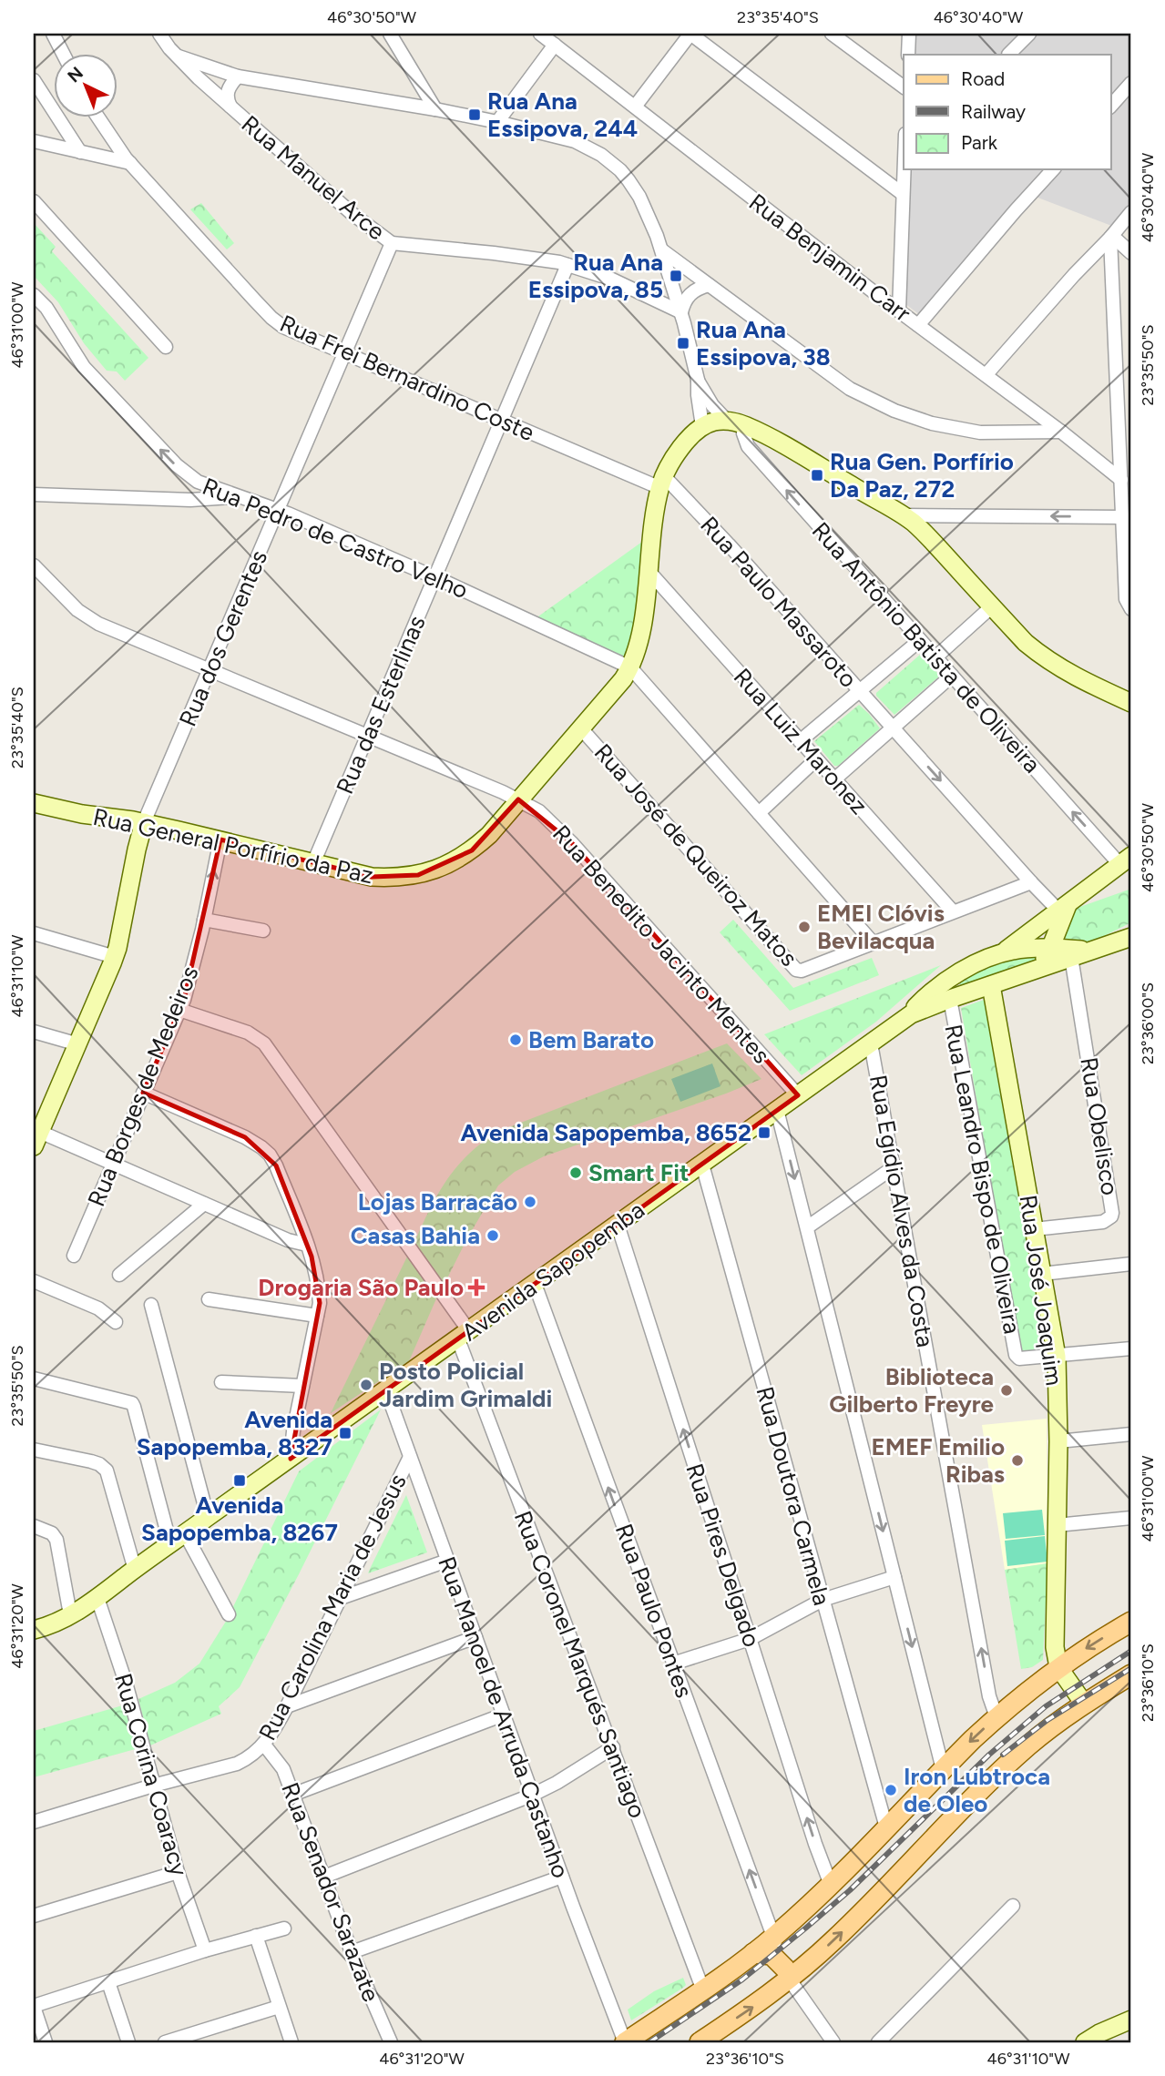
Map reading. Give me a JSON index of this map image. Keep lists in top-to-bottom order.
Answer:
{
  "streets": {
    "street": [
      "Rua Manuel Arce",
      "Rua Benjamin Carr",
      "Rua Frei Bernardino Coste",
      "Rua Pedro de Castro Velho",
      "Rua Paulo Massaroto",
      "Rua dos Gerentes",
      "Rua Antônio Batista de Oliveira",
      "Rua das Esterlinas",
      "Rua Luiz Maronez",
      "Rua General Porfírio da Paz",
      "Rua José de Queiroz Matos",
      "Rua Benedito Jacinto Mentes",
      "Rua Borges de Medeiros",
      "Rua Obelisco",
      "Rua Leandro Bispo de Oliveira",
      "Rua Egídio Alves da Costa",
      "Avenida Sapopemba",
      "Rua José Joaquim",
      "Rua Doutora Carmela",
      "Rua Pires Delgado",
      "Rua Carolina Maria de Jesus",
      "Rua Paulo Pontes",
      "Rua Coronel Marqués Santiago",
      "Rua Manoel de Arruda Castanho",
      "Rua Corina Coaracy",
      "Rua Senador Sarazate"
    ]
  },
  "crossings": [
    ["Rua Manuel Arce", "Rua dos Gerentes"],
    ["Rua Manuel Arce", "Rua das Esterlinas"],
    ["Rua Frei Bernardino Coste", "Rua Paulo Massaroto"],
    ["Rua Frei Bernardino Coste", "Rua dos Gerentes"],
    ["Rua Frei Bernardino Coste", "Rua das Esterlinas"],
    ["Rua Frei Bernardino Coste", "Rua General Porfírio da Paz"],
    ["Rua Pedro de Castro Velho", "Rua dos Gerentes"],
    ["Rua Pedro de Castro Velho", "Rua das Esterlinas"],
    ["Rua Pedro de Castro Velho", "Rua General Porfírio da Paz"],
    ["Rua Paulo Massaroto", "Rua General Porfírio da Paz"],
    ["Rua Paulo Massaroto", "Rua José de Queiroz Matos"],
    ["Rua dos Gerentes", "Rua General Porfírio da Paz"],
    ["Rua dos Gerentes", "Rua Benedito Jacinto Mentes"],
    ["Rua das Esterlinas", "Rua General Porfírio da Paz"],
    ["Rua das Esterlinas", "Rua Benedito Jacinto Mentes"],
    ["Rua Luiz Maronez", "Rua General Porfírio da Paz"],
    ["Rua Luiz Maronez", "Rua José de Queiroz Matos"],
    ["Rua General Porfírio da Paz", "Rua José de Queiroz Matos"],
    ["Rua General Porfírio da Paz", "Rua Benedito Jacinto Mentes"],
    ["Rua General Porfírio da Paz", "Rua Borges de Medeiros"],
    ["Rua Benedito Jacinto Mentes", "Avenida Sapopemba"],
    ["Rua Borges de Medeiros", "Rua Coronel Marqués Santiago"],
    ["Rua Obelisco", "Avenida Sapopemba"],
    ["Rua Obelisco", "Rua José Joaquim"],
    ["Rua Leandro Bispo de Oliveira", "Avenida Sapopemba"],
    ["Rua Leandro Bispo de Oliveira", "Rua José Joaquim"],
    ["Rua Egídio Alves da Costa", "Avenida Sapopemba"],
    ["Avenida Sapopemba", "Rua José Joaquim"],
    ["Avenida Sapopemba", "Rua Doutora Carmela"],
    ["Avenida Sapopemba", "Rua Pires Delgado"],
    ["Avenida Sapopemba", "Rua Paulo Pontes"],
    ["Avenida Sapopemba", "Rua Coronel Marqués Santiago"],
    ["Avenida Sapopemba", "Rua Manoel de Arruda Castanho"],
    ["Avenida Sapopemba", "Rua Corina Coaracy"],
    ["Rua Carolina Maria de Jesus", "Rua Manoel de Arruda Castanho"],
    ["Rua Carolina Maria de Jesus", "Rua Corina Coaracy"],
    ["Rua Carolina Maria de Jesus", "Rua Senador Sarazate"]
  ],
  "one_way": ["Rua Paulo Massaroto", "Rua Pires Delgado", "Rua Paulo Pontes"],
  "places": {
    "transit": [
      "Rua Ana Essipova, 244",
      "Rua Ana Essipova, 85",
      "Rua Ana Essipova, 38",
      "Rua Gen. Porfírio Da Paz, 272",
      "Avenida Sapopemba, 8652",
      "Avenida Sapopemba, 8327",
      "Avenida Sapopemba, 8267"
    ],
    "other": [
      "EMEI Clóvis Bevilacqua",
      "Bem Barato",
      "Smart Fit",
      "Lojas Barracão",
      "Casas Bahia",
      "Posto Policial Jardim Grimaldi",
      "Biblioteca Gilberto Freyre",
      "EMEF Emilio Ribas",
      "Iron Lubtroca de Oleo"
    ],
    "health": ["Drogaria São Paulo"]
  },
  "legend": ["Road", "Railway", "Park"],
  "north": "top left",
  "coordinates": [
    "46°30'50\"W",
    "23°35'40\"S",
    "46°30'40\"W",
    "46°31'00\"W",
    "23°35'50\"S",
    "46°31'10\"W",
    "23°36'00\"S",
    "46°31'20\"W",
    "23°36'10\"S"
  ]
}
